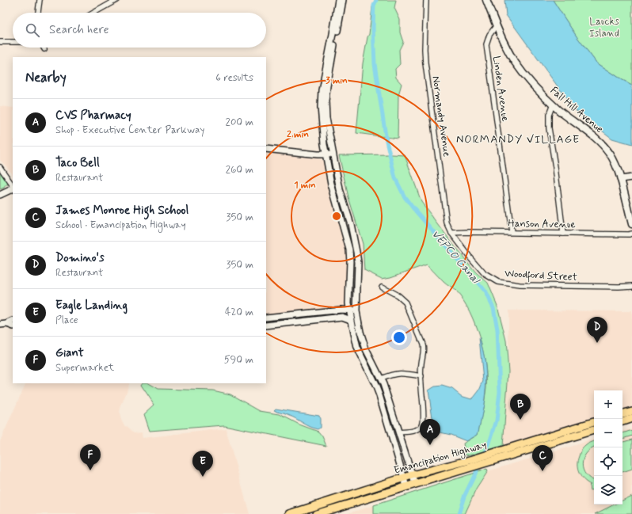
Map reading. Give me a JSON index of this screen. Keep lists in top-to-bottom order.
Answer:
{
  "streets": {
    "main road": ["Fall Hill Avenue", "Emancipation Highway"],
    "street": [
      "Linden Avenue",
      "Normandy Avenue",
      "Hanson Avenue",
      "Woodford Street"
    ]
  },
  "crossings": [
    ["Linden Avenue", "Fall Hill Avenue"],
    ["Linden Avenue", "Hanson Avenue"],
    ["Normandy Avenue", "Hanson Avenue"],
    ["Normandy Avenue", "Woodford Street"],
    ["Hanson Avenue", "Woodford Street"]
  ],
  "districts": ["NORMANDY VILLAGE"],
  "water": ["VEPCO Canal"],
  "parks": ["Laucks Island"],
  "page": {
    "search": "Search here",
    "heading": ["Nearby", "6 results"],
    "list": [
      {
        "mark": "A",
        "name": "CVS Pharmacy",
        "note": "Shop · Executive Center Parkway",
        "value": "200 m"
      },
      {
        "mark": "B",
        "name": "Taco Bell",
        "note": "Restaurant",
        "value": "260 m"
      },
      {
        "mark": "C",
        "name": "James Monroe High School",
        "note": "School · Emancipation Highway",
        "value": "350 m"
      },
      {
        "mark": "D",
        "name": "Domino's",
        "note": "Restaurant",
        "value": "350 m"
      },
      {
        "mark": "E",
        "name": "Eagle Landing",
        "note": "Place",
        "value": "420 m"
      },
      {
        "mark": "F",
        "name": "Giant",
        "note": "Supermarket",
        "value": "590 m"
      }
    ],
    "pins": [
      "D",
      "B",
      "A",
      "F",
      "C",
      "E"
    ],
    "map_buttons": ["+", "−"]
  },
  "rings": ["3 min", "2 min", "1 min"]
}
